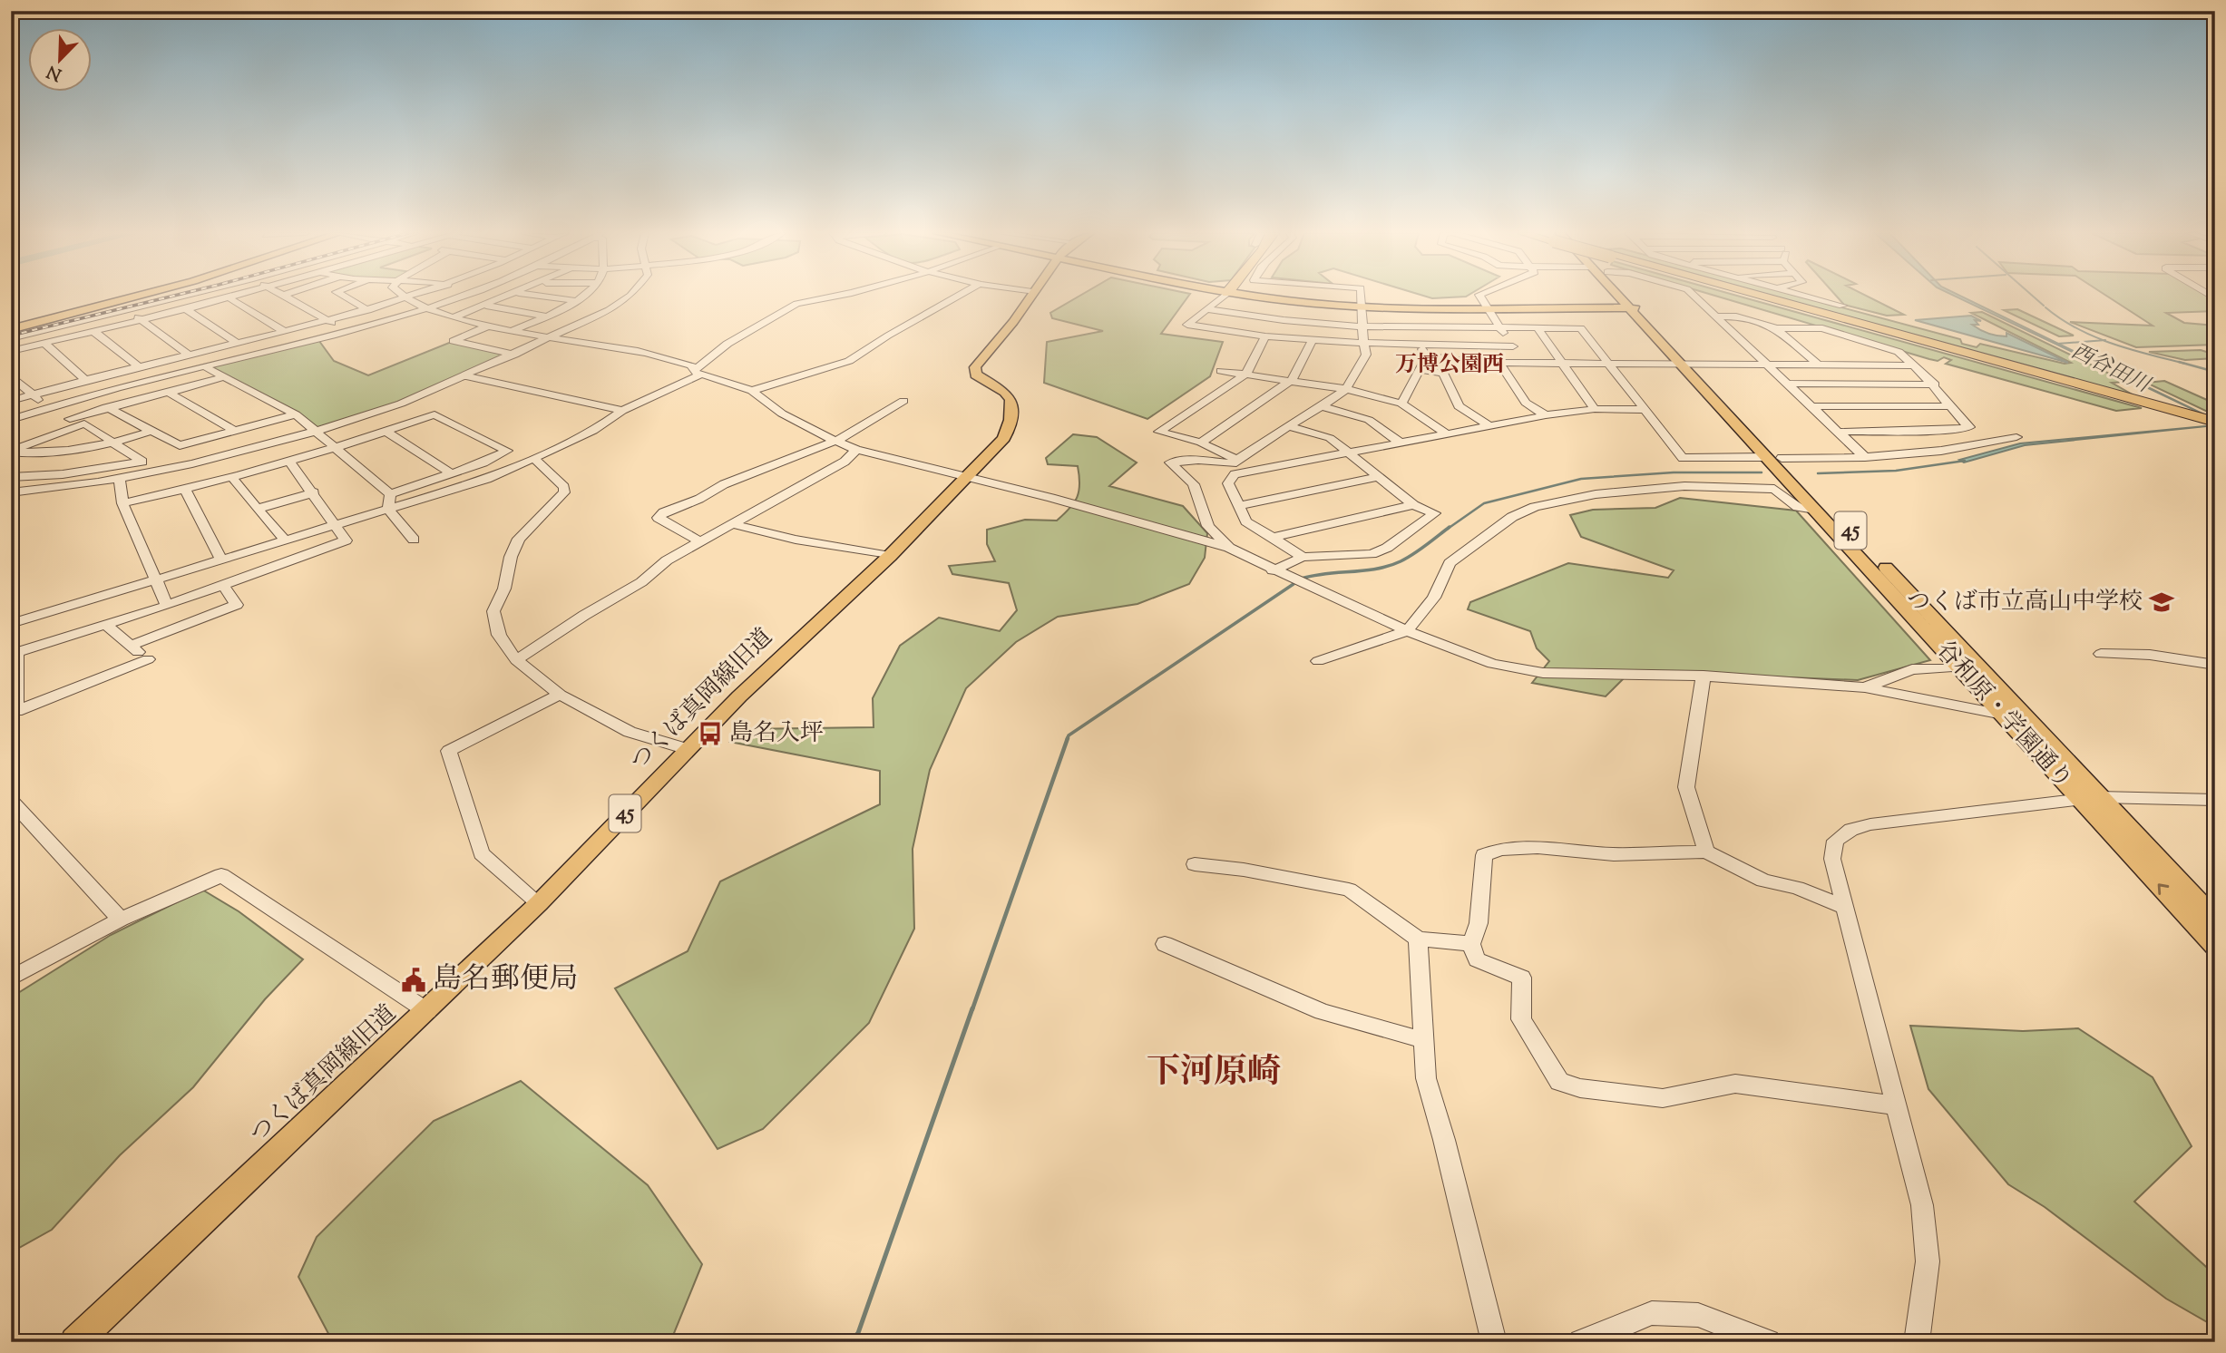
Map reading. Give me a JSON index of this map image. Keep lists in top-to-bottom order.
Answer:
{
  "streets": {
    "main road": ["45", "つくば真岡線旧道", "谷和原・学園通り"]
  },
  "districts": ["万博公園西", "下河原崎"],
  "water": ["西谷田川"],
  "places": {
    "school or university": ["つくば市立高山中学校"],
    "bus stop": ["島名入坪"],
    "public building": ["島名郵便局"]
  },
  "north": "bottom left"
}
